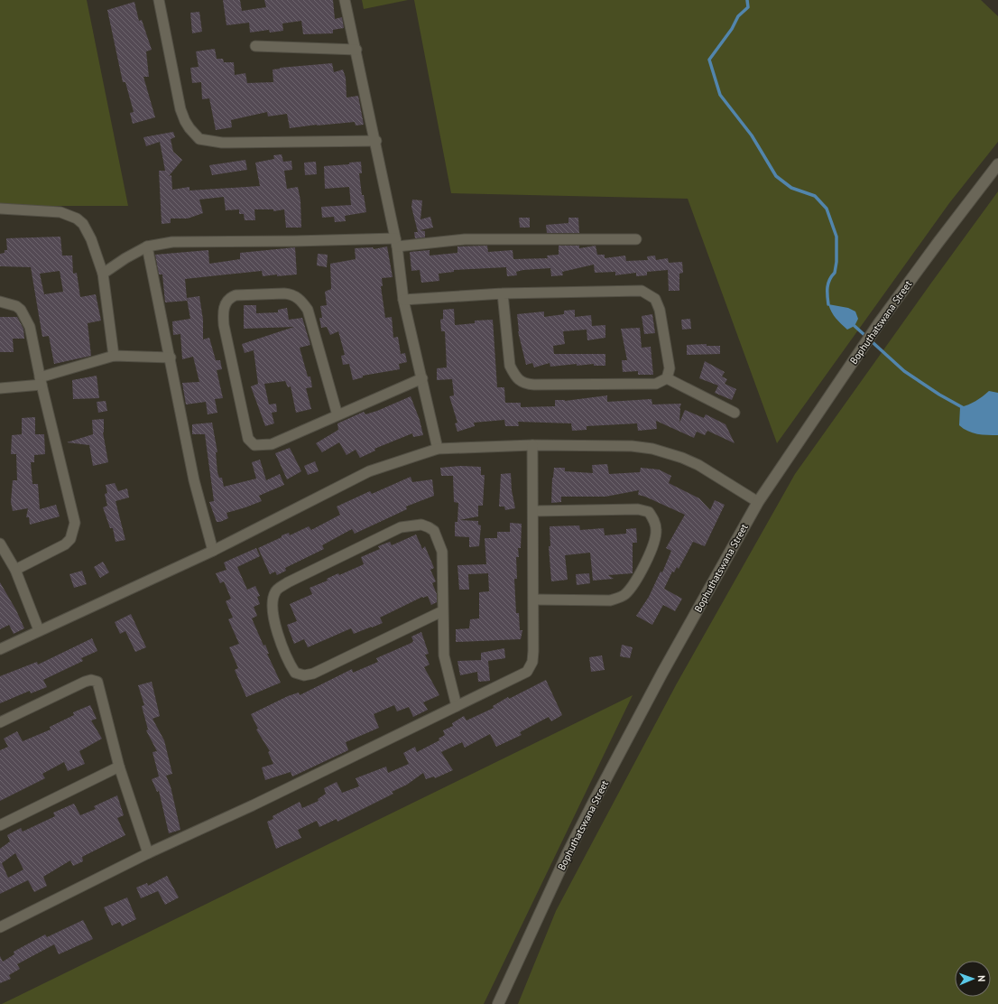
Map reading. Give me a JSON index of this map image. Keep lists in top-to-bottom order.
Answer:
{
  "streets": {
    "street": ["Bophuthatswana Street"]
  },
  "north": "right"
}
